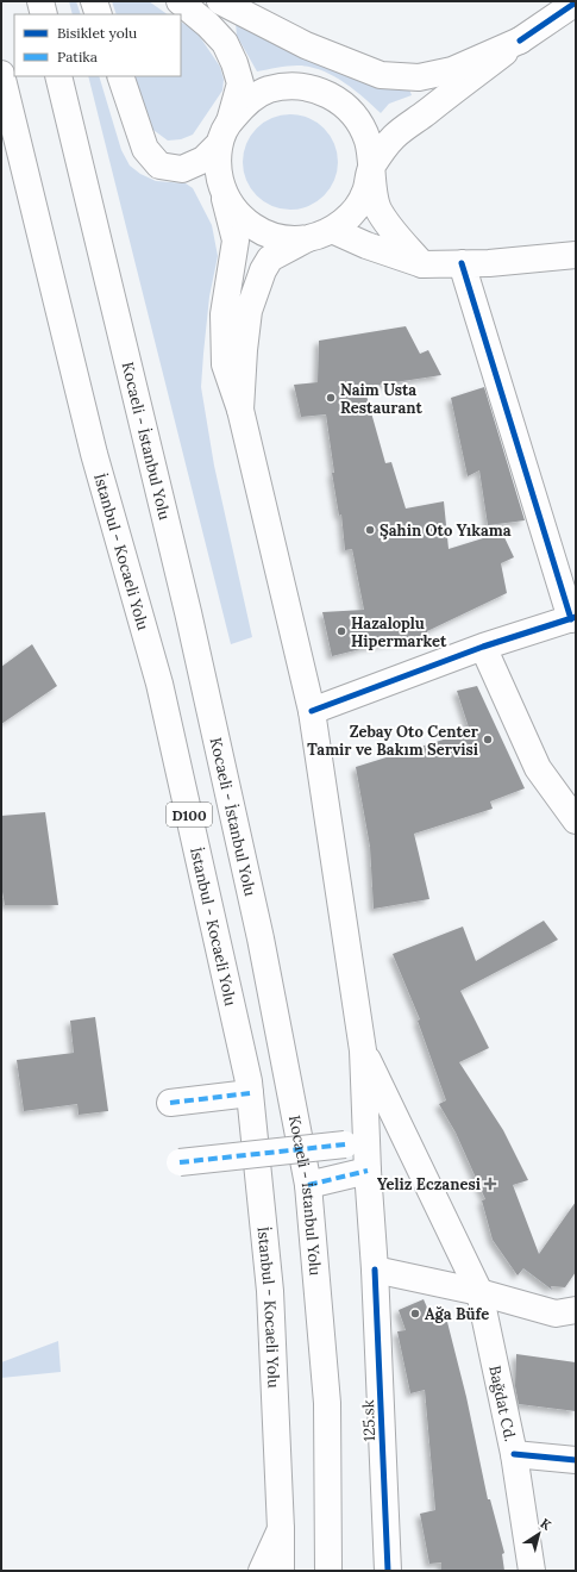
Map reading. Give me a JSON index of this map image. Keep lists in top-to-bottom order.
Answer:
{
  "streets": {
    "main road": [
      "Kocaeli - İstanbul Yolu",
      "İstanbul - Kocaeli Yolu",
      "D100",
      "Bağdat Cd.",
      "125.sk"
    ]
  },
  "crossings": [
    ["Bağdat Cd.", "125.sk"]
  ],
  "places": {
    "other": [
      "Naim Usta Restaurant",
      "Şahin Oto Yıkama",
      "Hazaloplu Hipermarket",
      "Zebay Oto Center Tamir ve Bakım Servisi",
      "Ağa Büfe"
    ],
    "health": ["Yeliz Eczanesi"]
  },
  "legend": ["Bisiklet yolu", "Patika"],
  "north": "top right"
}
